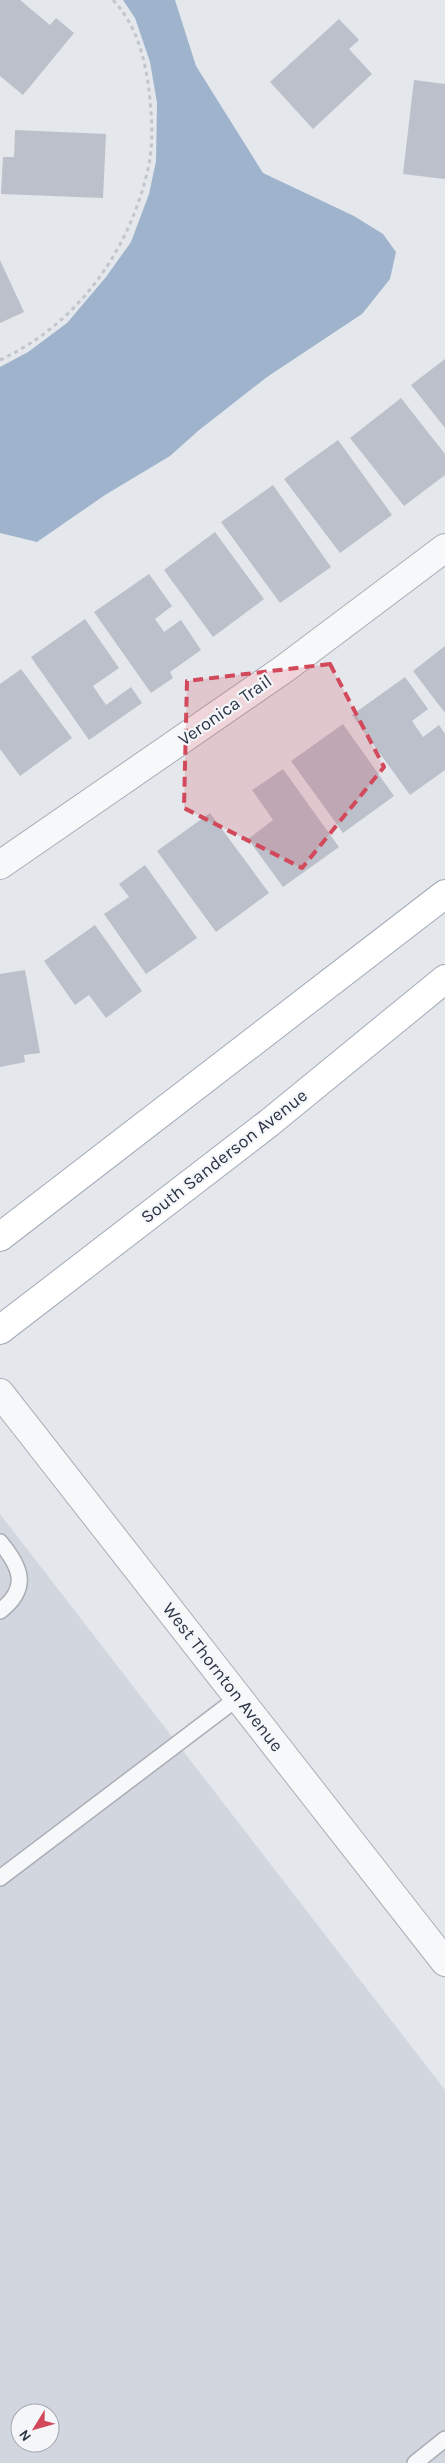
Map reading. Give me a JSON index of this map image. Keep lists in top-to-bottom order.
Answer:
{
  "streets": {
    "main road": ["South Sanderson Avenue"],
    "street": ["Veronica Trail", "West Thornton Avenue"]
  },
  "north": "bottom left"
}
